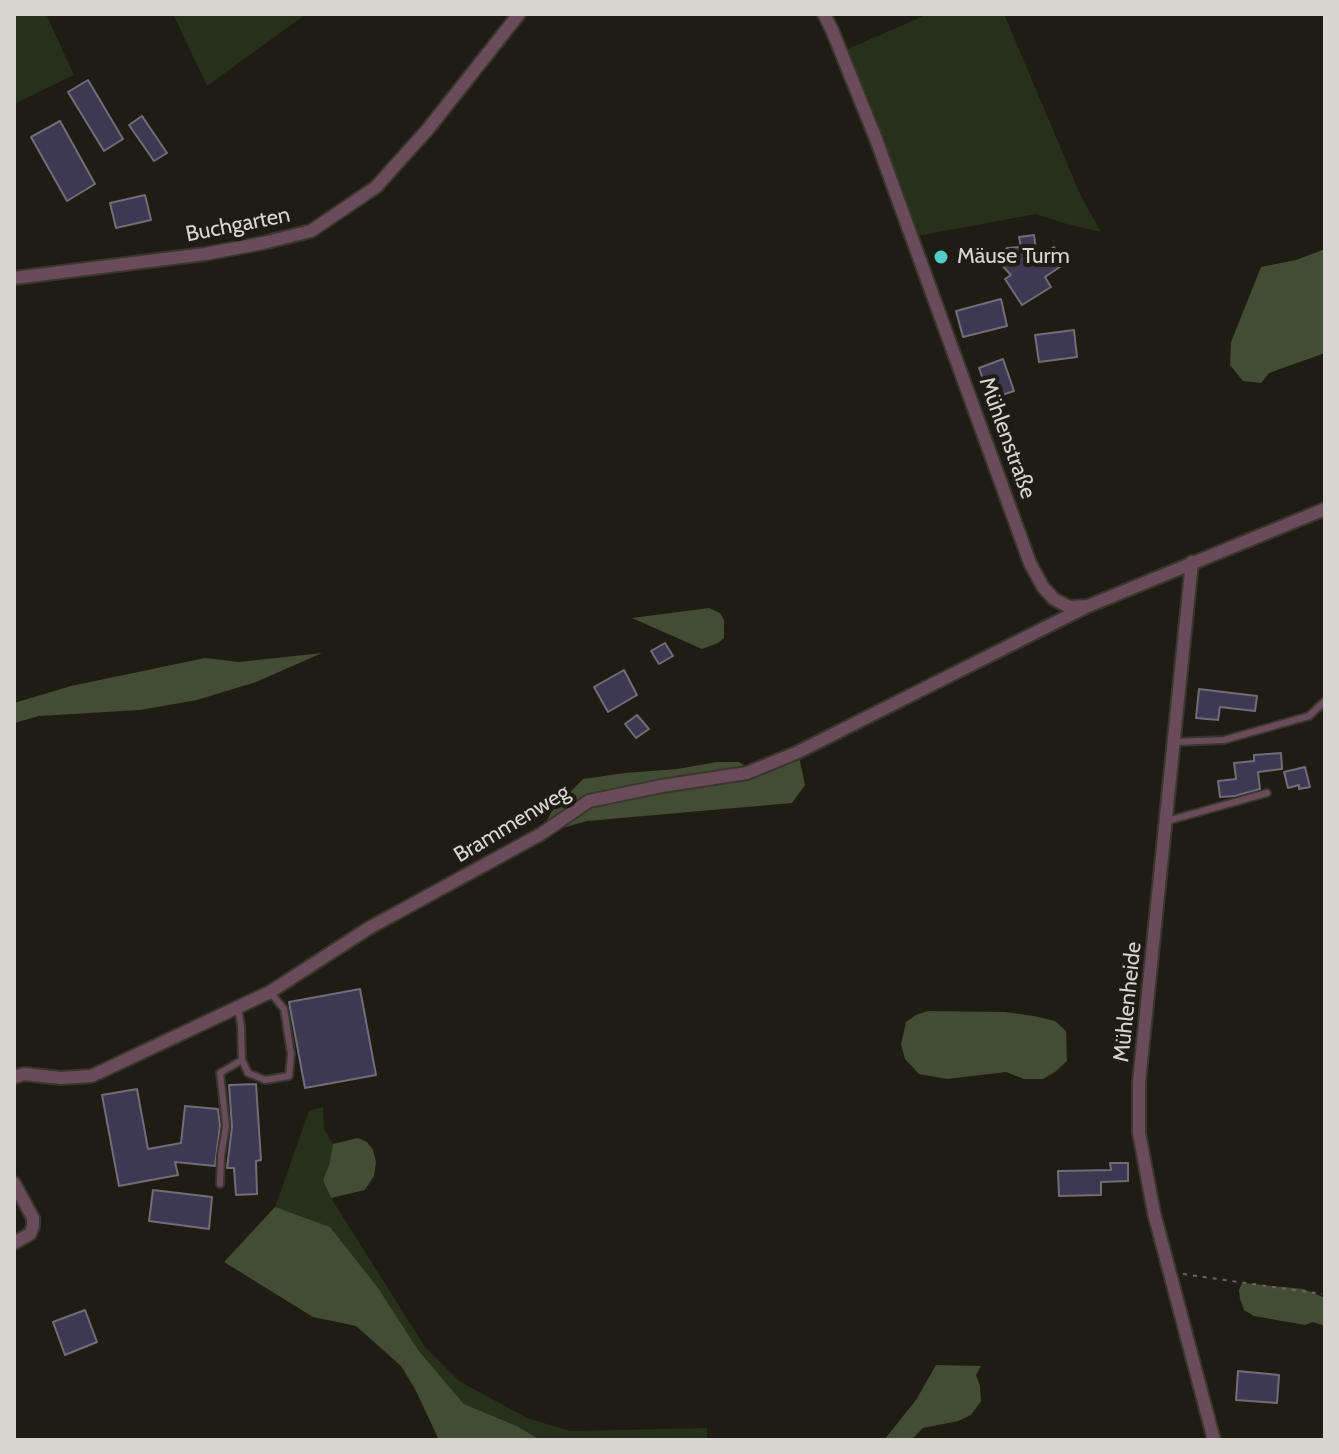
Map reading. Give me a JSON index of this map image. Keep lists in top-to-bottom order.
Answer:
{
  "streets": {
    "street": [
      "Buchgarten",
      "Mühlenstraße",
      "Brammenweg",
      "Mühlenheide"
    ]
  },
  "crossings": [
    ["Mühlenstraße", "Brammenweg"]
  ],
  "places": ["Mäuse Turm"]
}
